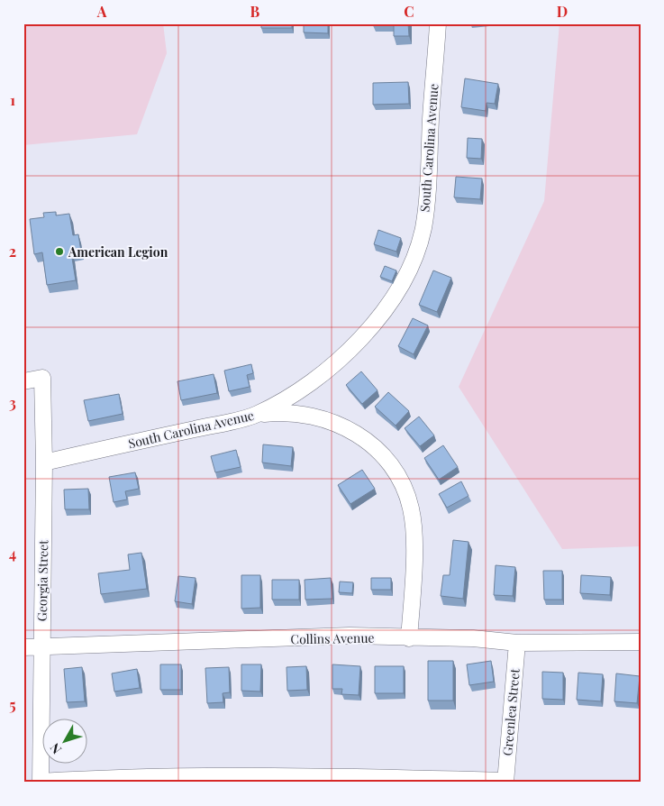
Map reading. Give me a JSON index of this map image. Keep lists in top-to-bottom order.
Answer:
{
  "streets": {
    "street": [
      "South Carolina Avenue",
      "Georgia Street",
      "Collins Avenue",
      "Greenlea Street"
    ]
  },
  "crossings": [
    ["South Carolina Avenue", "Georgia Street"],
    ["Georgia Street", "Collins Avenue"],
    ["Collins Avenue", "Greenlea Street"]
  ],
  "places": ["American Legion"],
  "north": "bottom left",
  "grid": {
    "columns": [
      "A",
      "B",
      "C",
      "D"
    ],
    "rows": [
      "1",
      "2",
      "3",
      "4",
      "5"
    ]
  }
}
